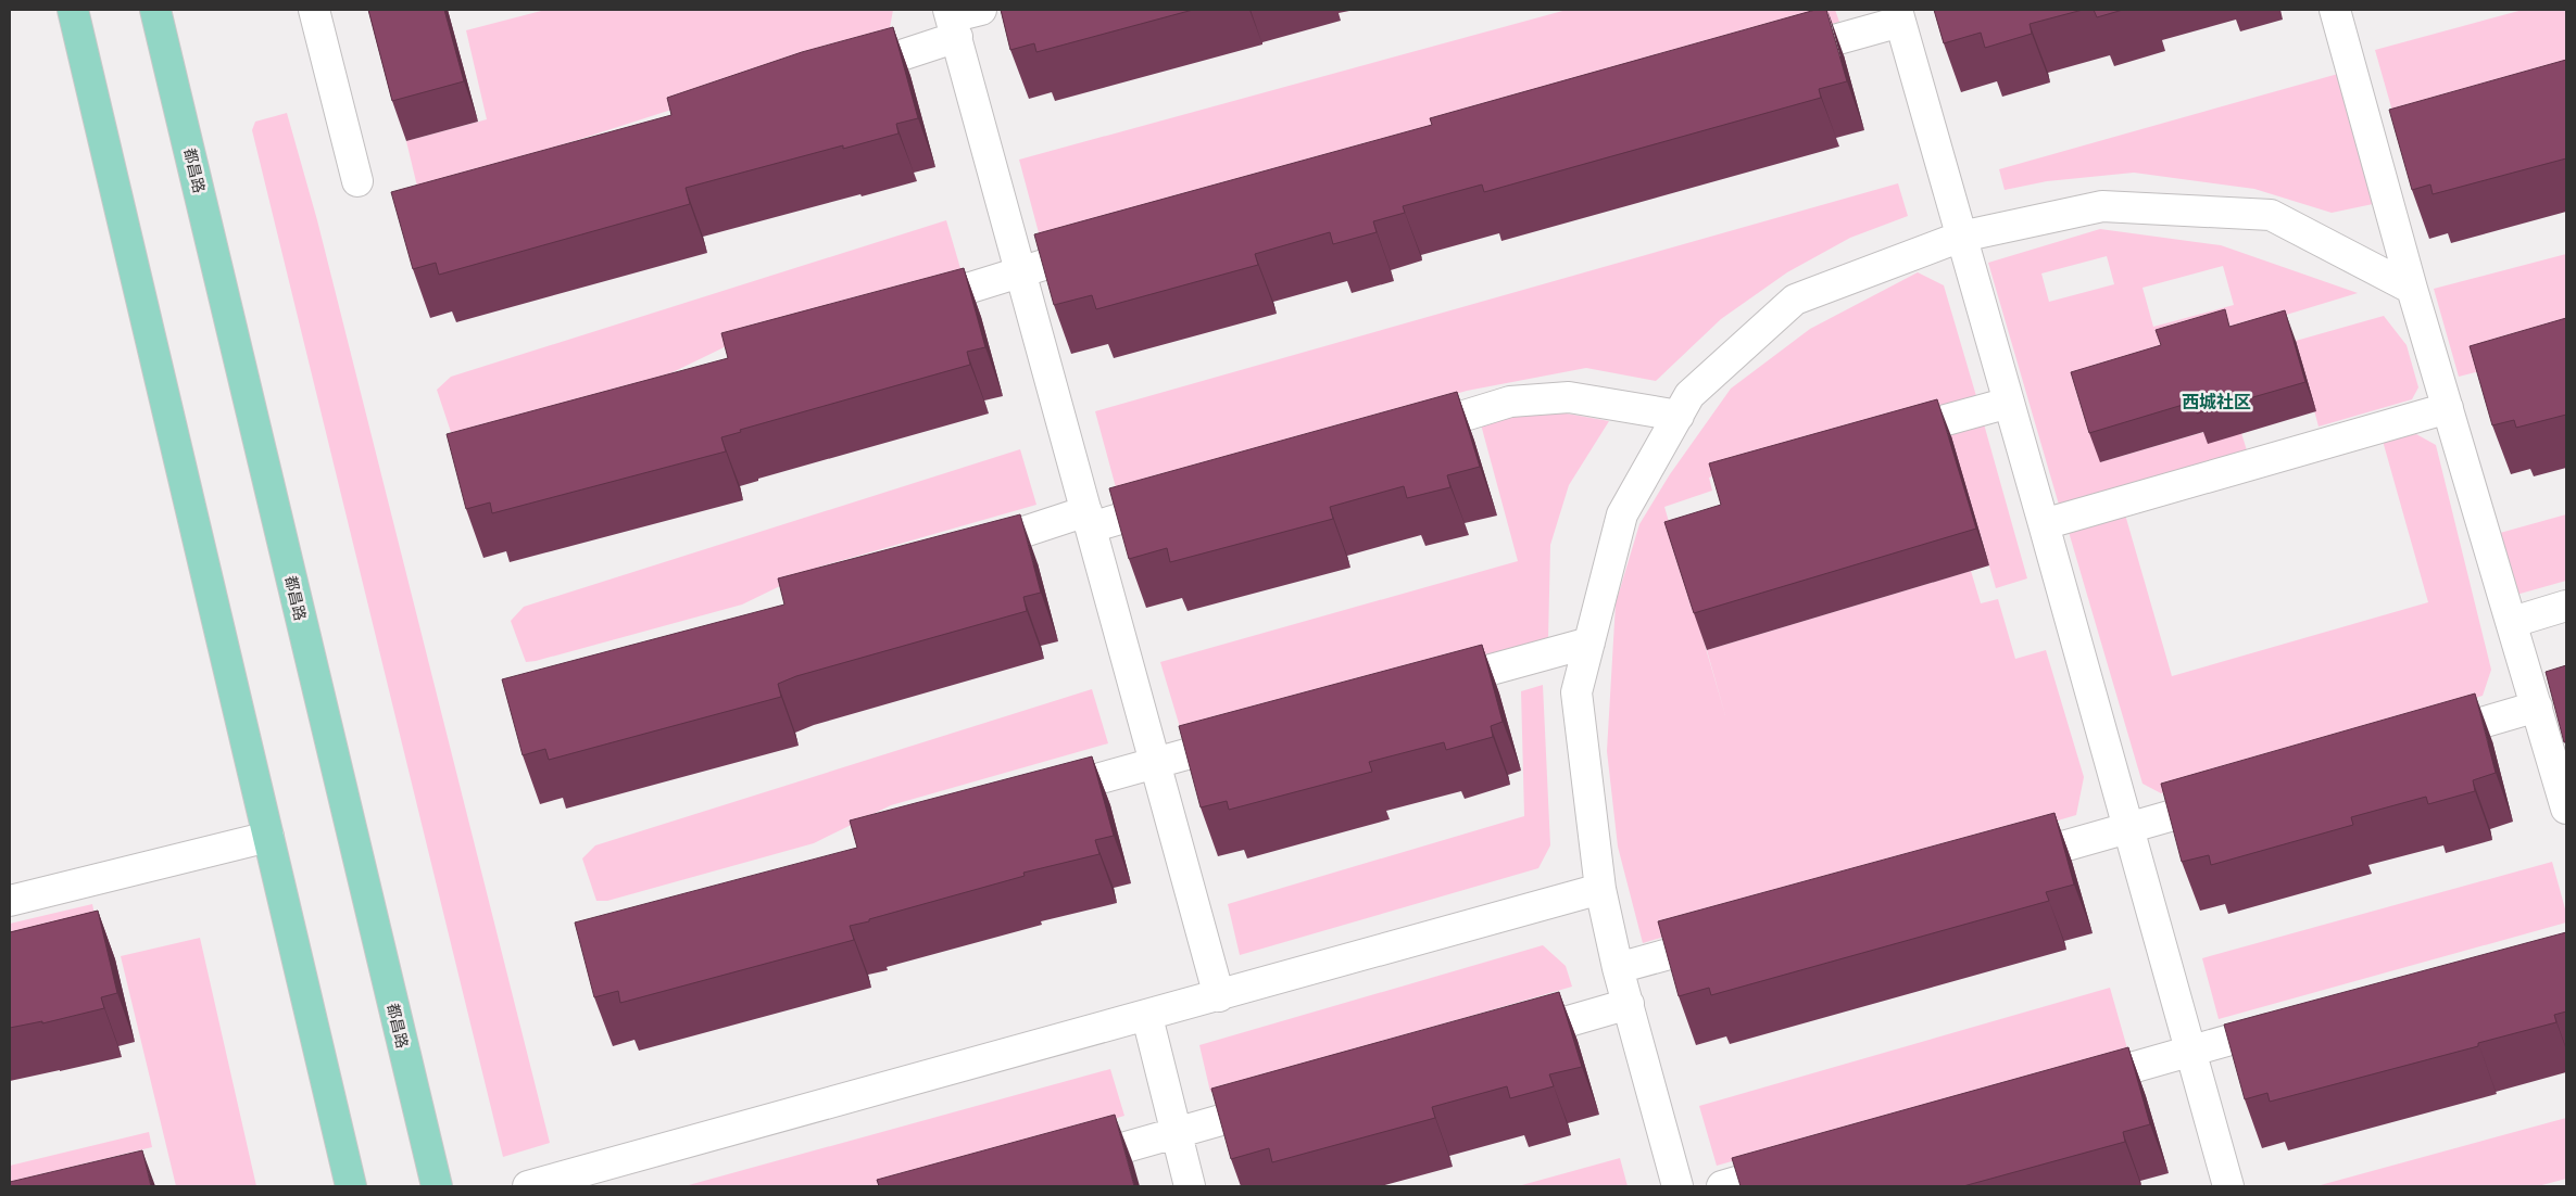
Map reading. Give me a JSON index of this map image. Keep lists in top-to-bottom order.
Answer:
{
  "streets": {
    "main road": ["都昌路"]
  },
  "districts": ["西城社区"]
}
